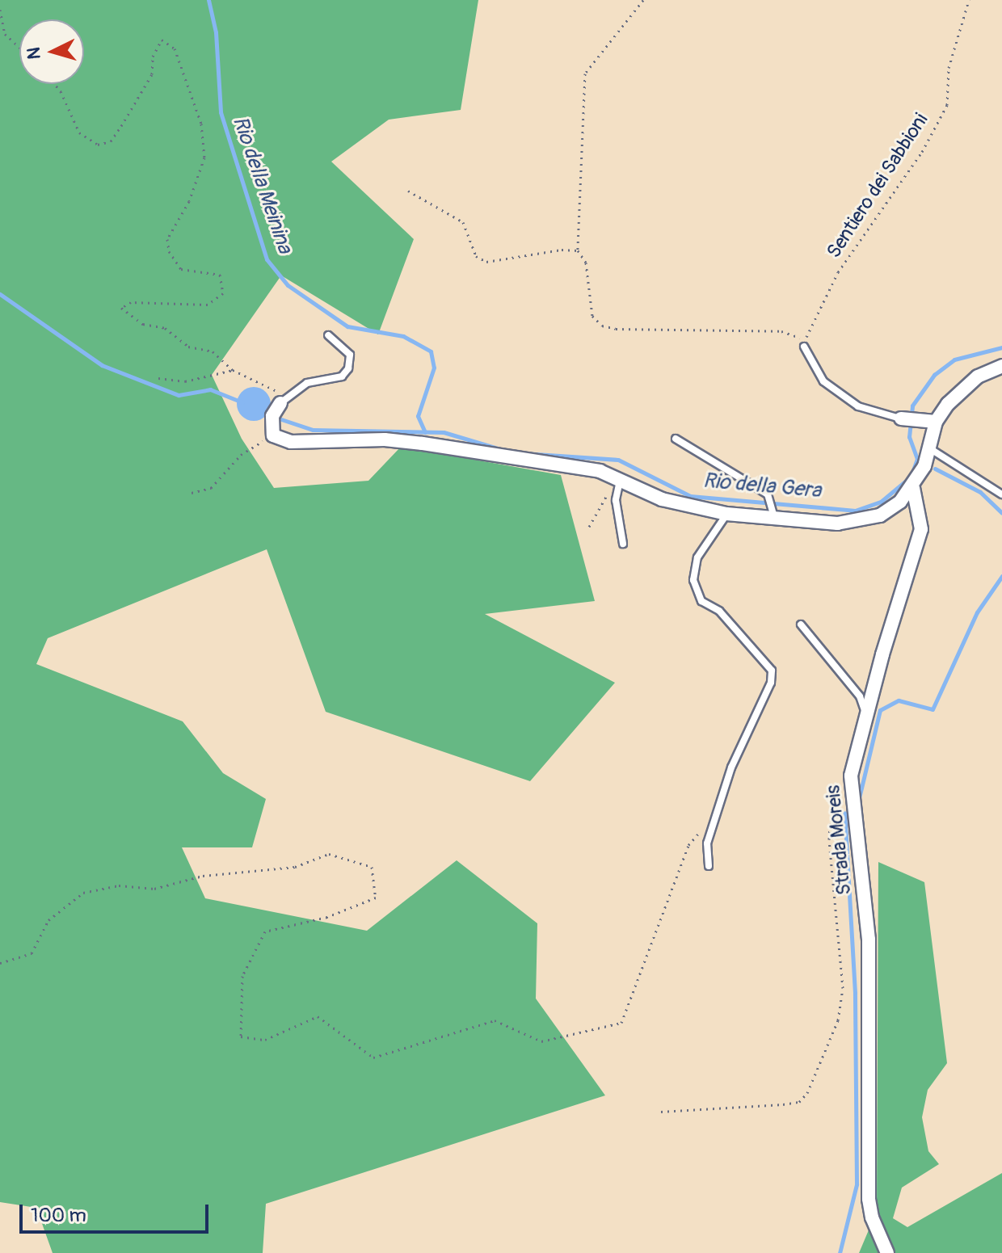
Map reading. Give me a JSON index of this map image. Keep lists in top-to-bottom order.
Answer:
{
  "streets": {
    "street": ["Strada Moreis"],
    "path": ["Sentiero dei Sabbioni"]
  },
  "water": ["Rio della Meinina", "Rio della Gera"],
  "scale_bar": "100 m",
  "north": "left"
}
